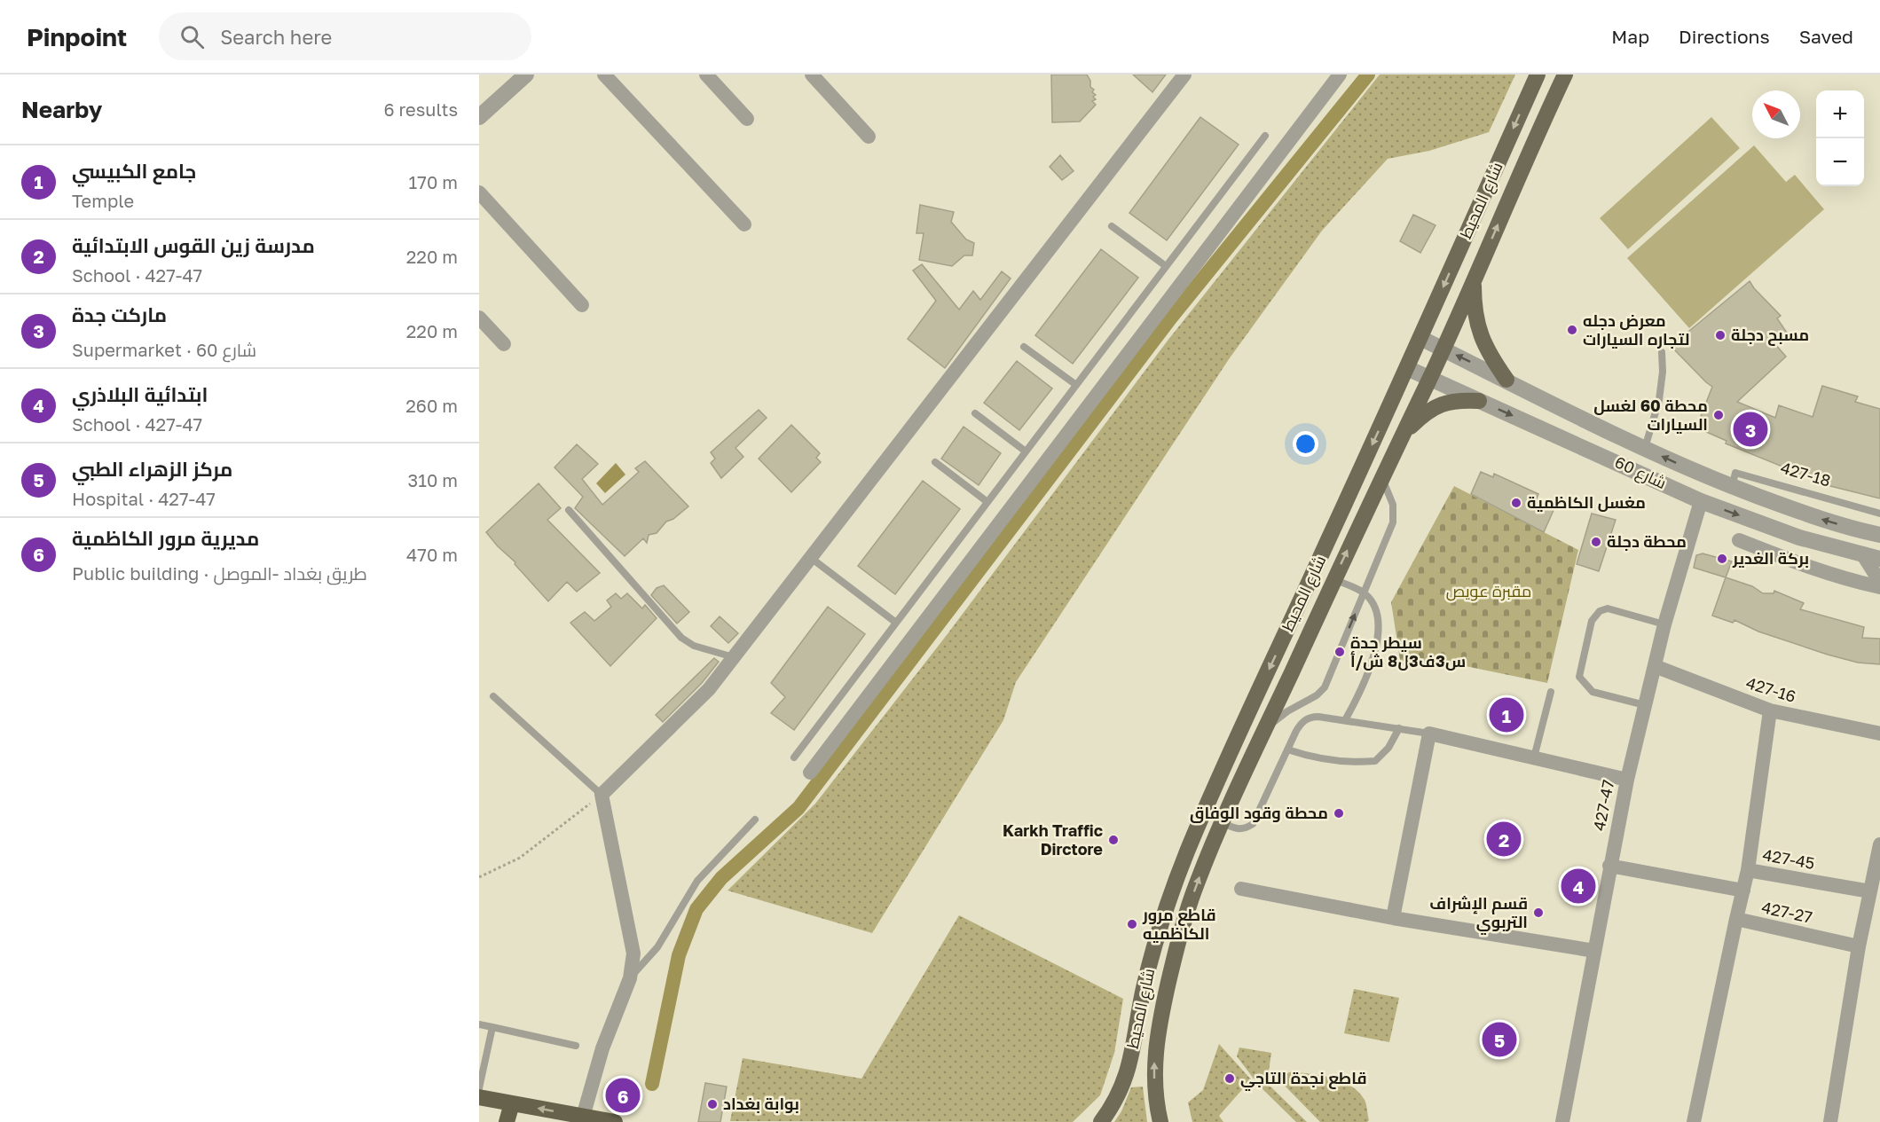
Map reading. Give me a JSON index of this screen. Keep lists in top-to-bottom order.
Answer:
{
  "streets": {
    "main road": ["شارع المحيط"],
    "street": [
      "شارع 60",
      "427-16",
      "427-47",
      "427-45",
      "427-27"
    ],
    "lane": ["427-18"]
  },
  "crossings": [
    ["شارع المحيط", "شارع 60"],
    ["شارع 60", "427-18"],
    ["شارع 60", "427-47"],
    ["427-16", "427-47"],
    ["427-16", "427-45"]
  ],
  "parks": ["مقبرة عويص"],
  "places": [
    "معرض دجله لتجاره السيارات",
    "مسبح دجلة",
    "محطة 60 لغسل السيارات",
    "مغسل الكاظمية",
    "محطة دجلة",
    "بركة الغدير",
    "سيطر جدة س3ف3ل8 ش/أ",
    "محطة وقود الوفاق",
    "Karkh Traffic Dirctore",
    "قسم الإشراف التربوي",
    "قاطع مرور الكاظميه",
    "قاطع نجدة التاجي",
    "بوابة بغداد"
  ],
  "north": "top left",
  "page": {
    "header": "Pinpoint",
    "search": "Search here",
    "nav": ["Map", "Directions", "Saved"],
    "heading": ["Nearby", "6 results"],
    "map_buttons": ["+", "−"],
    "list": [
      {
        "mark": "1",
        "name": "جامع الكبيسي",
        "note": "Temple",
        "value": "170 m"
      },
      {
        "mark": "2",
        "name": "مدرسة زين القوس الابتدائية",
        "note": "School · 427-47",
        "value": "220 m"
      },
      {
        "mark": "3",
        "name": "ماركت جدة",
        "note": "Supermarket · شارع 60",
        "value": "220 m"
      },
      {
        "mark": "4",
        "name": "ابتدائية البلاذري",
        "note": "School · 427-47",
        "value": "260 m"
      },
      {
        "mark": "5",
        "name": "مركز الزهراء الطبي",
        "note": "Hospital · 427-47",
        "value": "310 m"
      },
      {
        "mark": "6",
        "name": "مديرية مرور الكاظمية",
        "note": "Public building · طريق بغداد -الموصل",
        "value": "470 m"
      }
    ],
    "pins": [
      "3",
      "1",
      "2",
      "4",
      "5",
      "6"
    ]
  }
}
